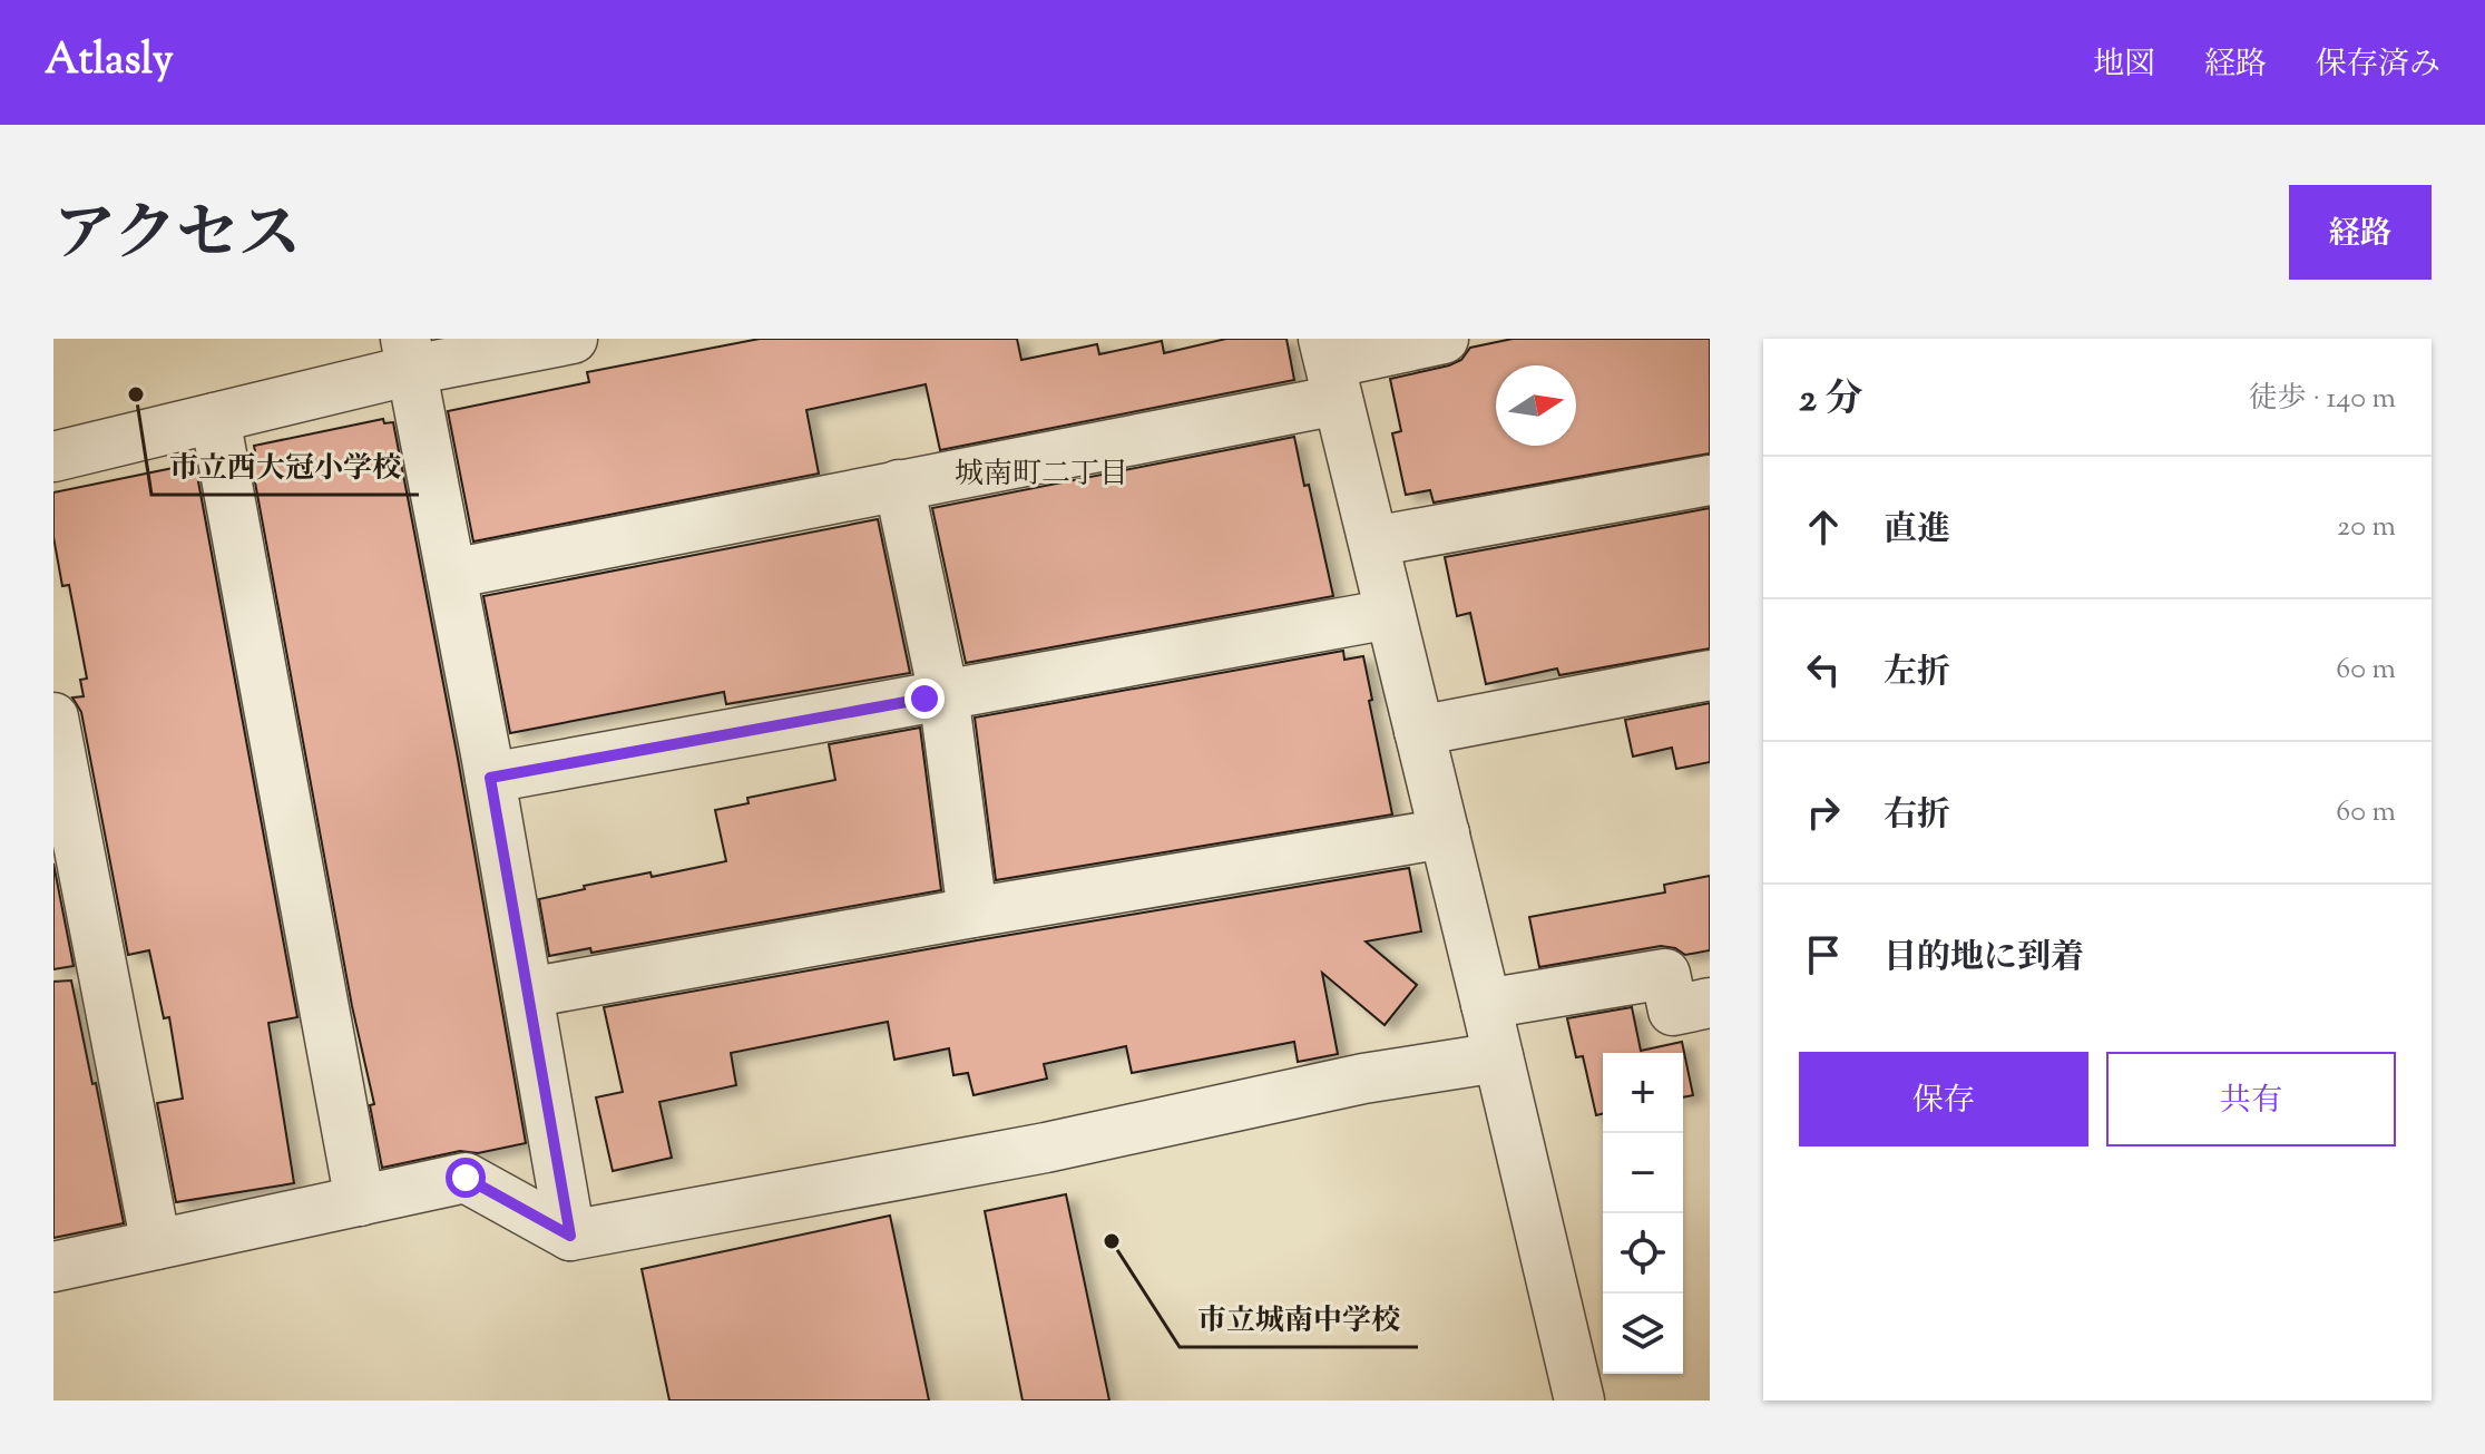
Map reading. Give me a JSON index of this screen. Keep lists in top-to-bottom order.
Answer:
{
  "districts": ["城南町二丁目"],
  "places": ["市立西大冠小学校", "市立城南中学校"],
  "north": "right",
  "page": {
    "header": "Atlasly",
    "nav": ["地図", "経路", "保存済み"],
    "title": "アクセス",
    "buttons": [
      "経路",
      ["保存", "共有"]
    ],
    "heading": ["2 分", "徒歩 · 140 m"],
    "list": [
      ["直進", "20 m"],
      ["左折", "60 m"],
      ["右折", "60 m"],
      "目的地に到着"
    ],
    "map_buttons": ["+", "−"]
  }
}
